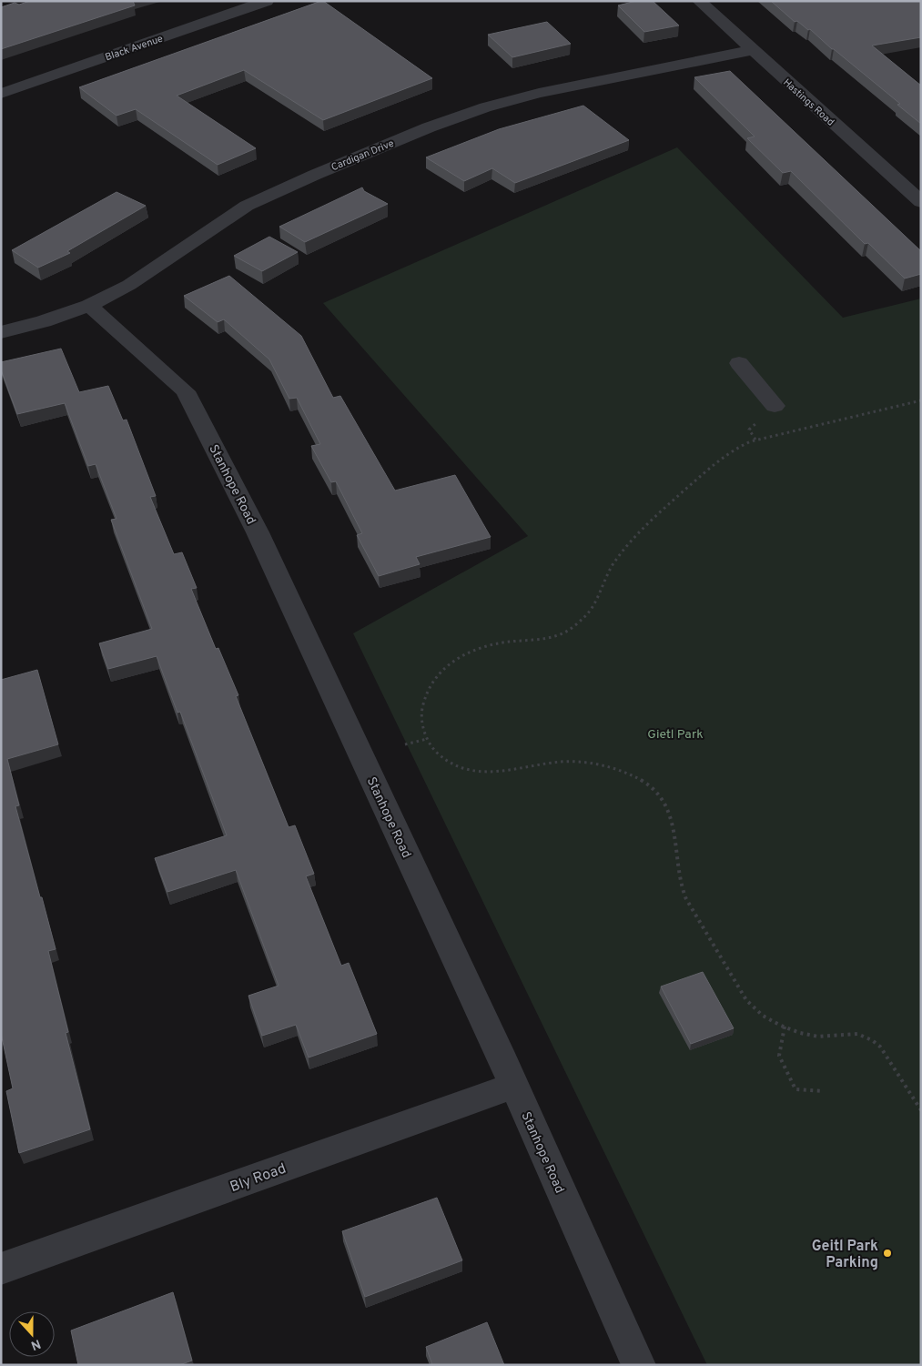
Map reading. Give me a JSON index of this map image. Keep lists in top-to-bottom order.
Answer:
{
  "streets": {
    "street": [
      "Black Avenue",
      "Hastings Road",
      "Cardigan Drive",
      "Stanhope Road",
      "Bly Road"
    ]
  },
  "crossings": [
    ["Hastings Road", "Cardigan Drive"],
    ["Cardigan Drive", "Stanhope Road"],
    ["Stanhope Road", "Bly Road"]
  ],
  "parks": ["Gietl Park"],
  "places": ["Geitl Park Parking"],
  "north": "bottom"
}
